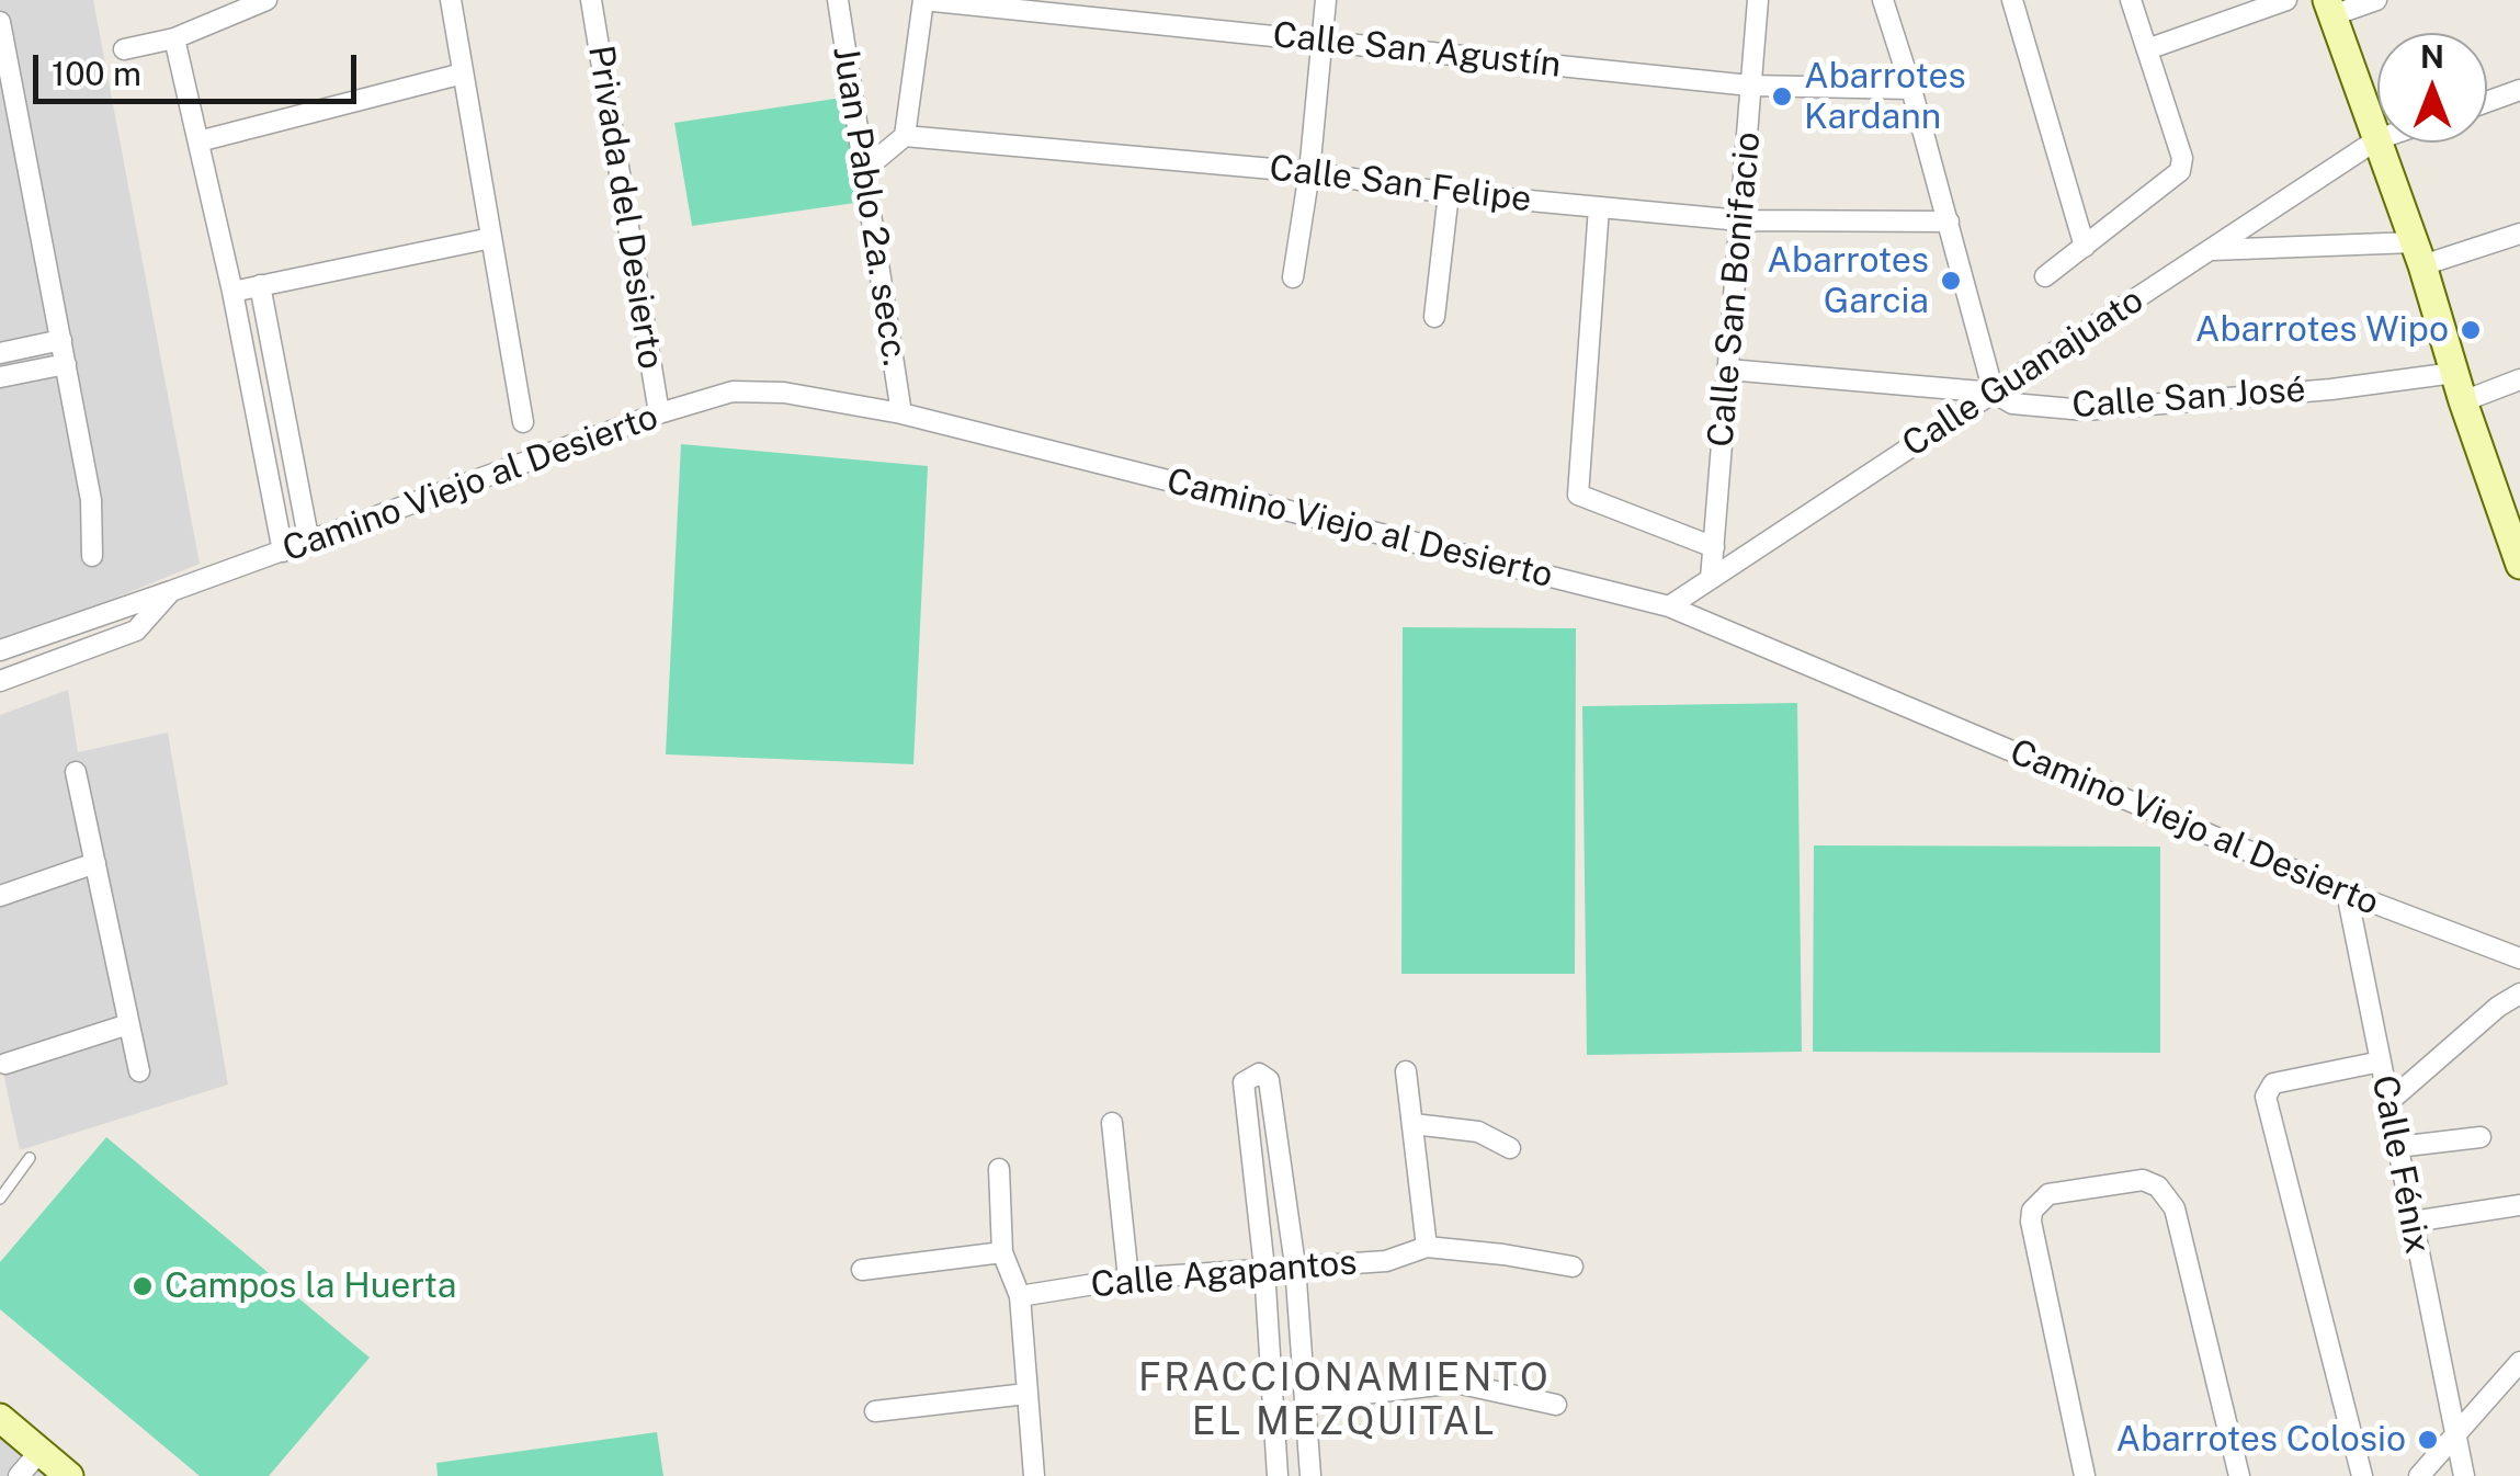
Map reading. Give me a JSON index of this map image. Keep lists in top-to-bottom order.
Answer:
{
  "streets": {
    "street": [
      "Calle San Agustín",
      "Calle San Felipe",
      "Juan Pablo 2a. secc.",
      "Privada del Desierto",
      "Calle San Bonifacio",
      "Calle Guanajuato",
      "Calle San José",
      "Camino Viejo al Desierto",
      "Calle Fénix",
      "Calle Agapantos"
    ]
  },
  "crossings": [
    ["Calle San Agustín", "Calle San Bonifacio"],
    ["Calle San Felipe", "Calle San Bonifacio"],
    ["Juan Pablo 2a. secc.", "Camino Viejo al Desierto"],
    ["Privada del Desierto", "Camino Viejo al Desierto"],
    ["Calle San Bonifacio", "Calle Guanajuato"],
    ["Calle San Bonifacio", "Calle San José"],
    ["Calle Guanajuato", "Calle San José"],
    ["Calle Guanajuato", "Camino Viejo al Desierto"],
    ["Camino Viejo al Desierto", "Calle Fénix"]
  ],
  "districts": ["FRACCIONAMIENTO EL MEZQUITAL"],
  "places": [
    "Abarrotes Kardann",
    "Abarrotes Garcia",
    "Abarrotes Wipo",
    "Campos la Huerta",
    "Abarrotes Colosio"
  ],
  "scale_bar": "100 m",
  "north": "top"
}
